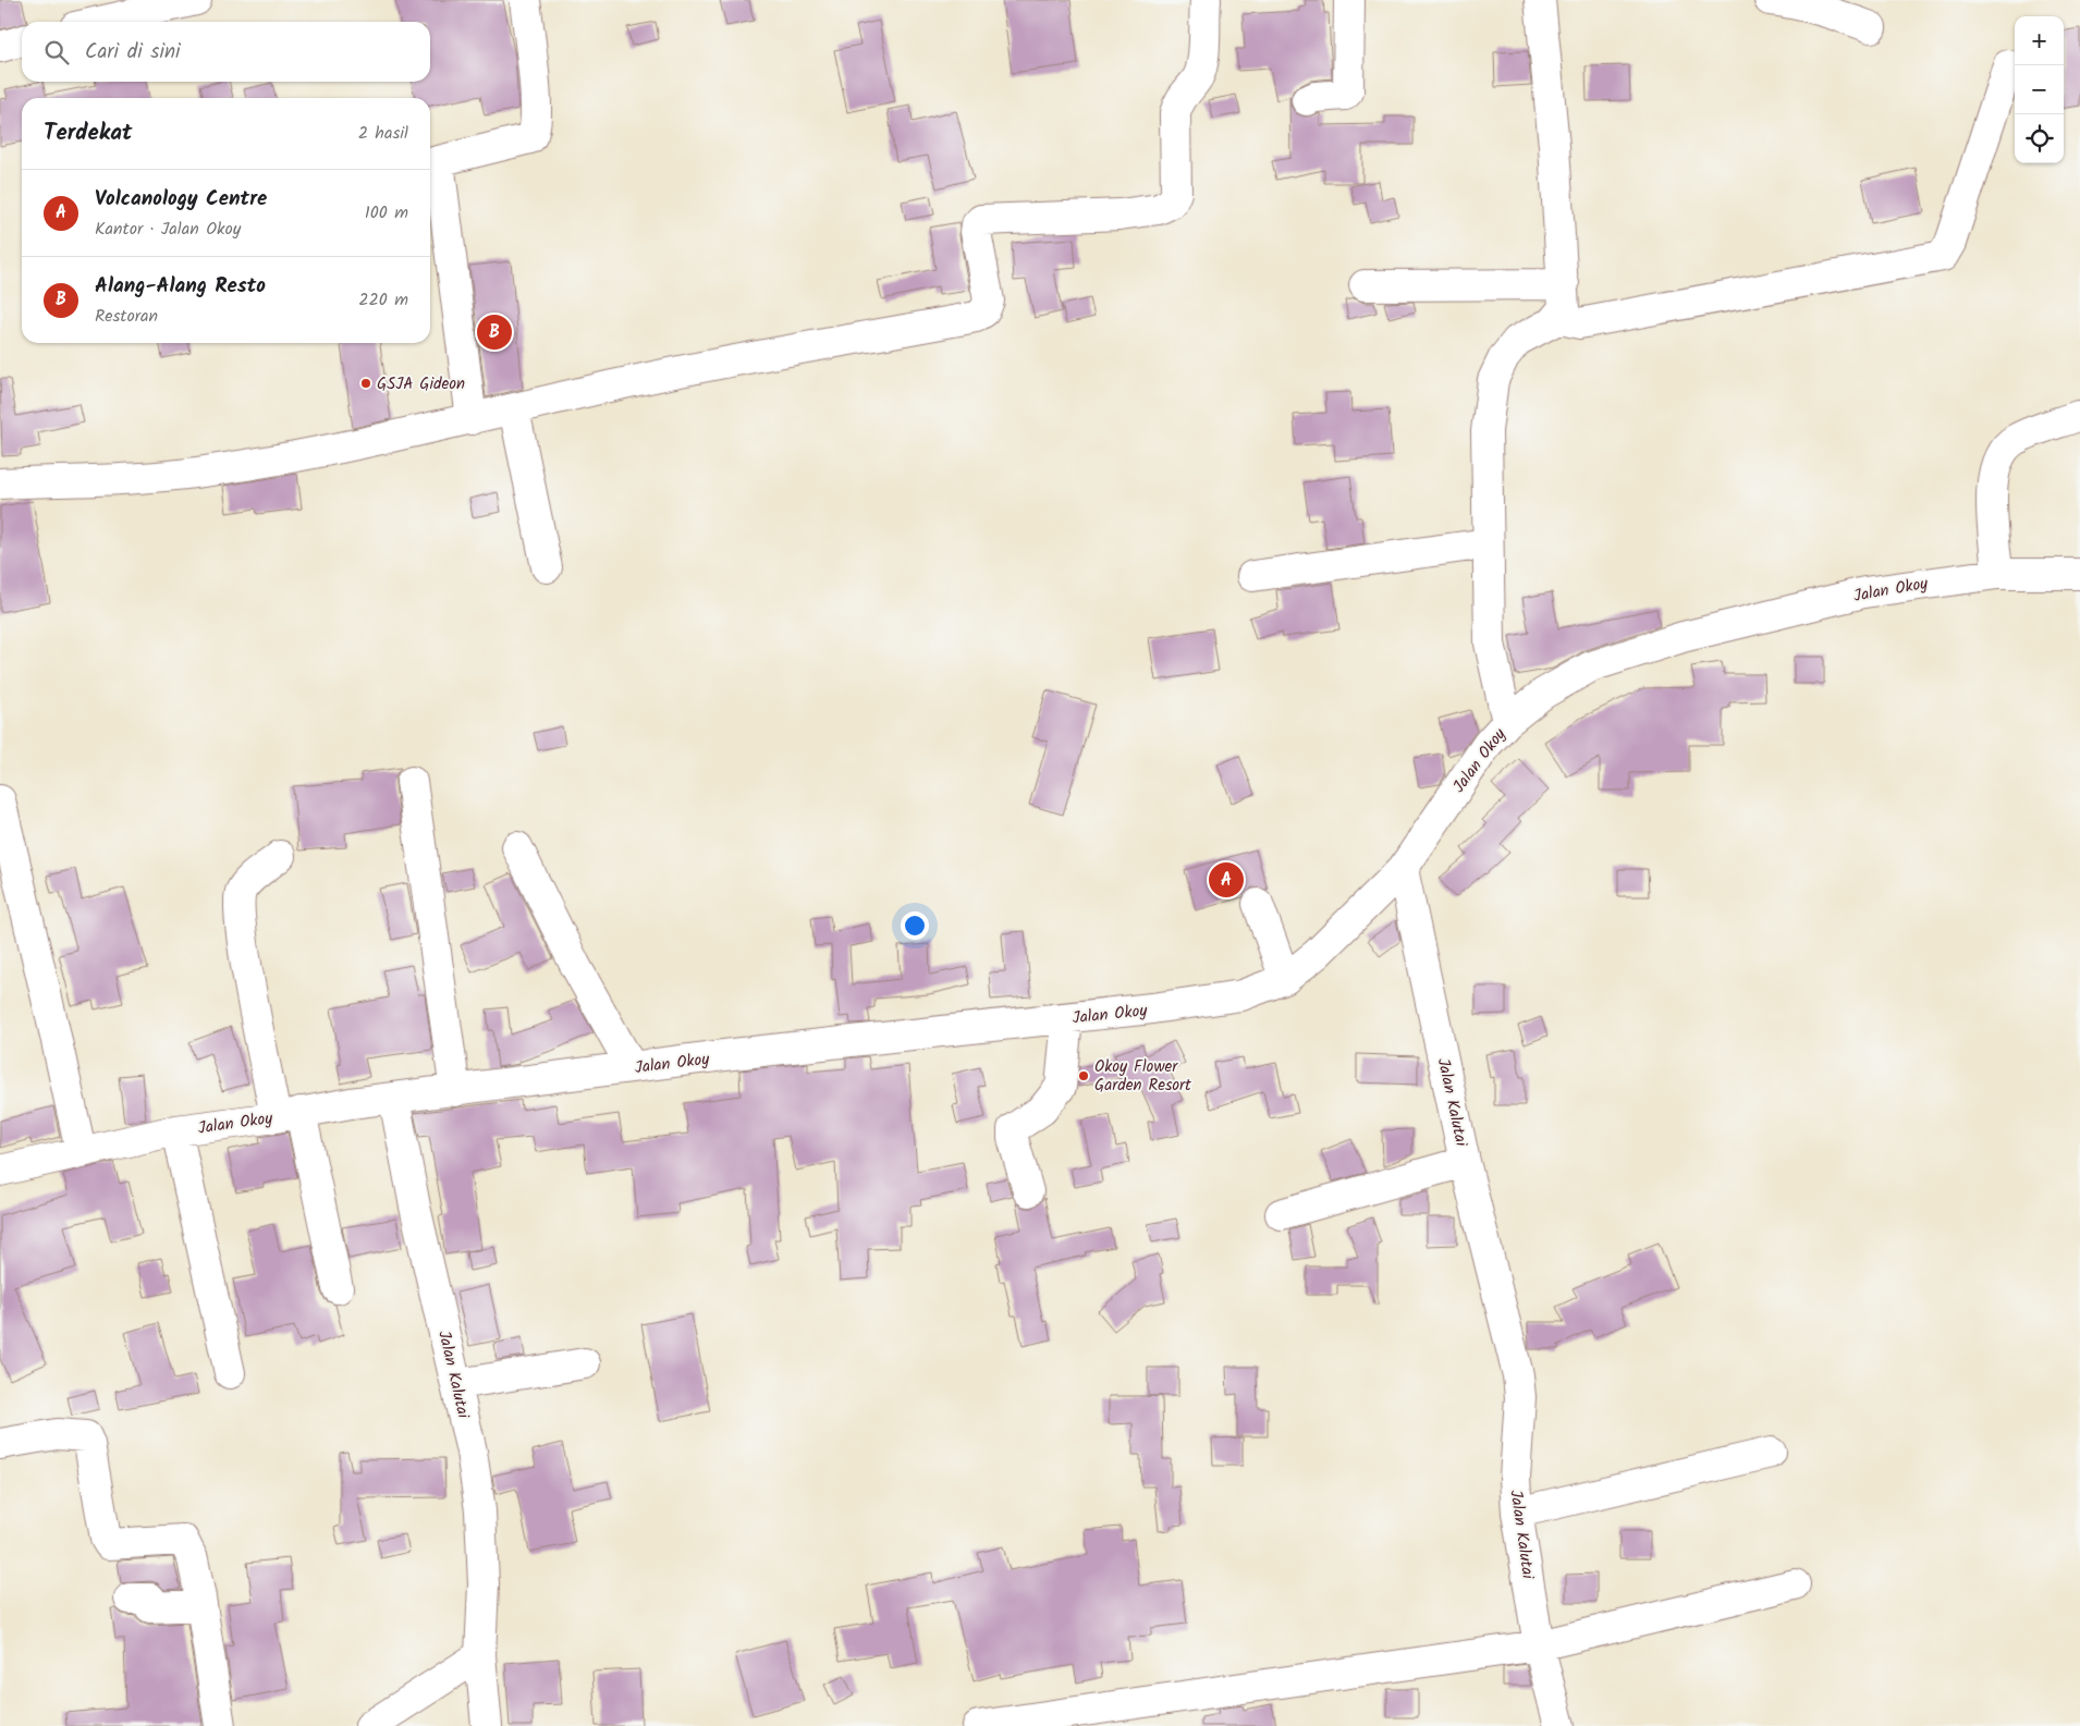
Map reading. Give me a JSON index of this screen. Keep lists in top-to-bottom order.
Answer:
{
  "streets": {
    "street": ["Jalan Okoy", "Jalan Kalutai"]
  },
  "crossings": [
    ["Jalan Okoy", "Jalan Kalutai"]
  ],
  "places": ["GSJA Gideon", "Okoy Flower Garden Resort"],
  "page": {
    "map_buttons": ["+", "−"],
    "search": "Cari di sini",
    "heading": ["Terdekat", "2 hasil"],
    "list": [
      {
        "mark": "A",
        "name": "Volcanology Centre",
        "note": "Kantor · Jalan Okoy",
        "value": "100 m"
      },
      {
        "mark": "B",
        "name": "Alang-Alang Resto",
        "note": "Restoran",
        "value": "220 m"
      }
    ],
    "pins": ["B", "A"]
  }
}
